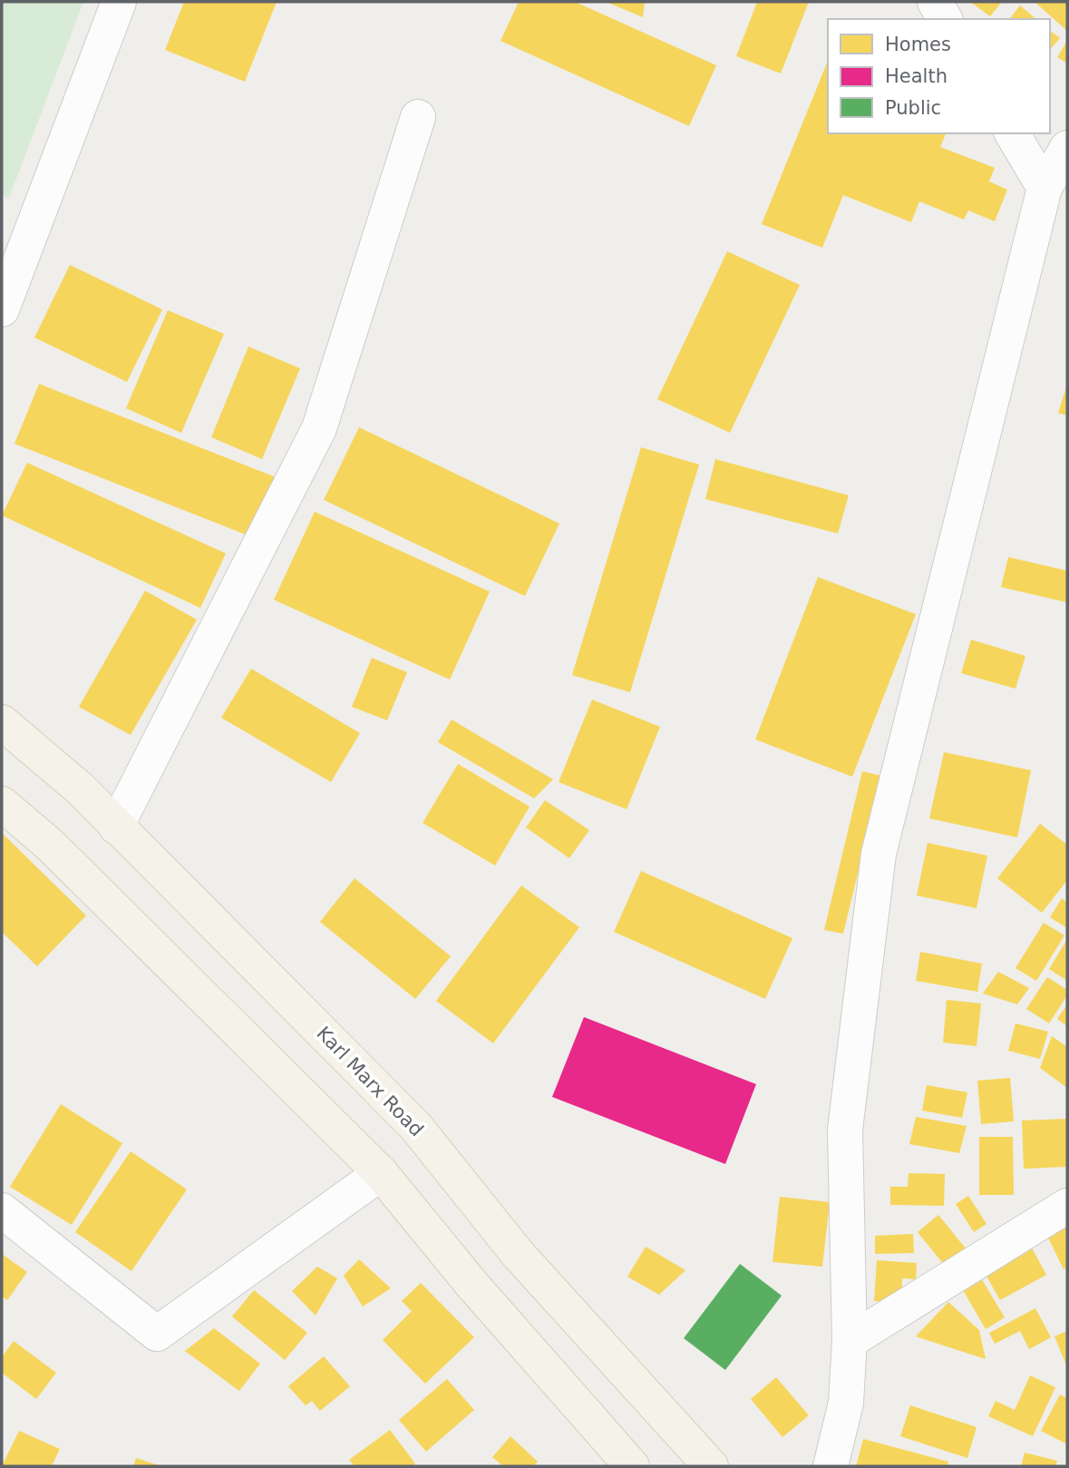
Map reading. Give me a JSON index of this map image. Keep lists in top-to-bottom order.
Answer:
{
  "streets": {
    "main road": ["Karl Marx Road"]
  },
  "legend": ["Homes", "Health", "Public"]
}
